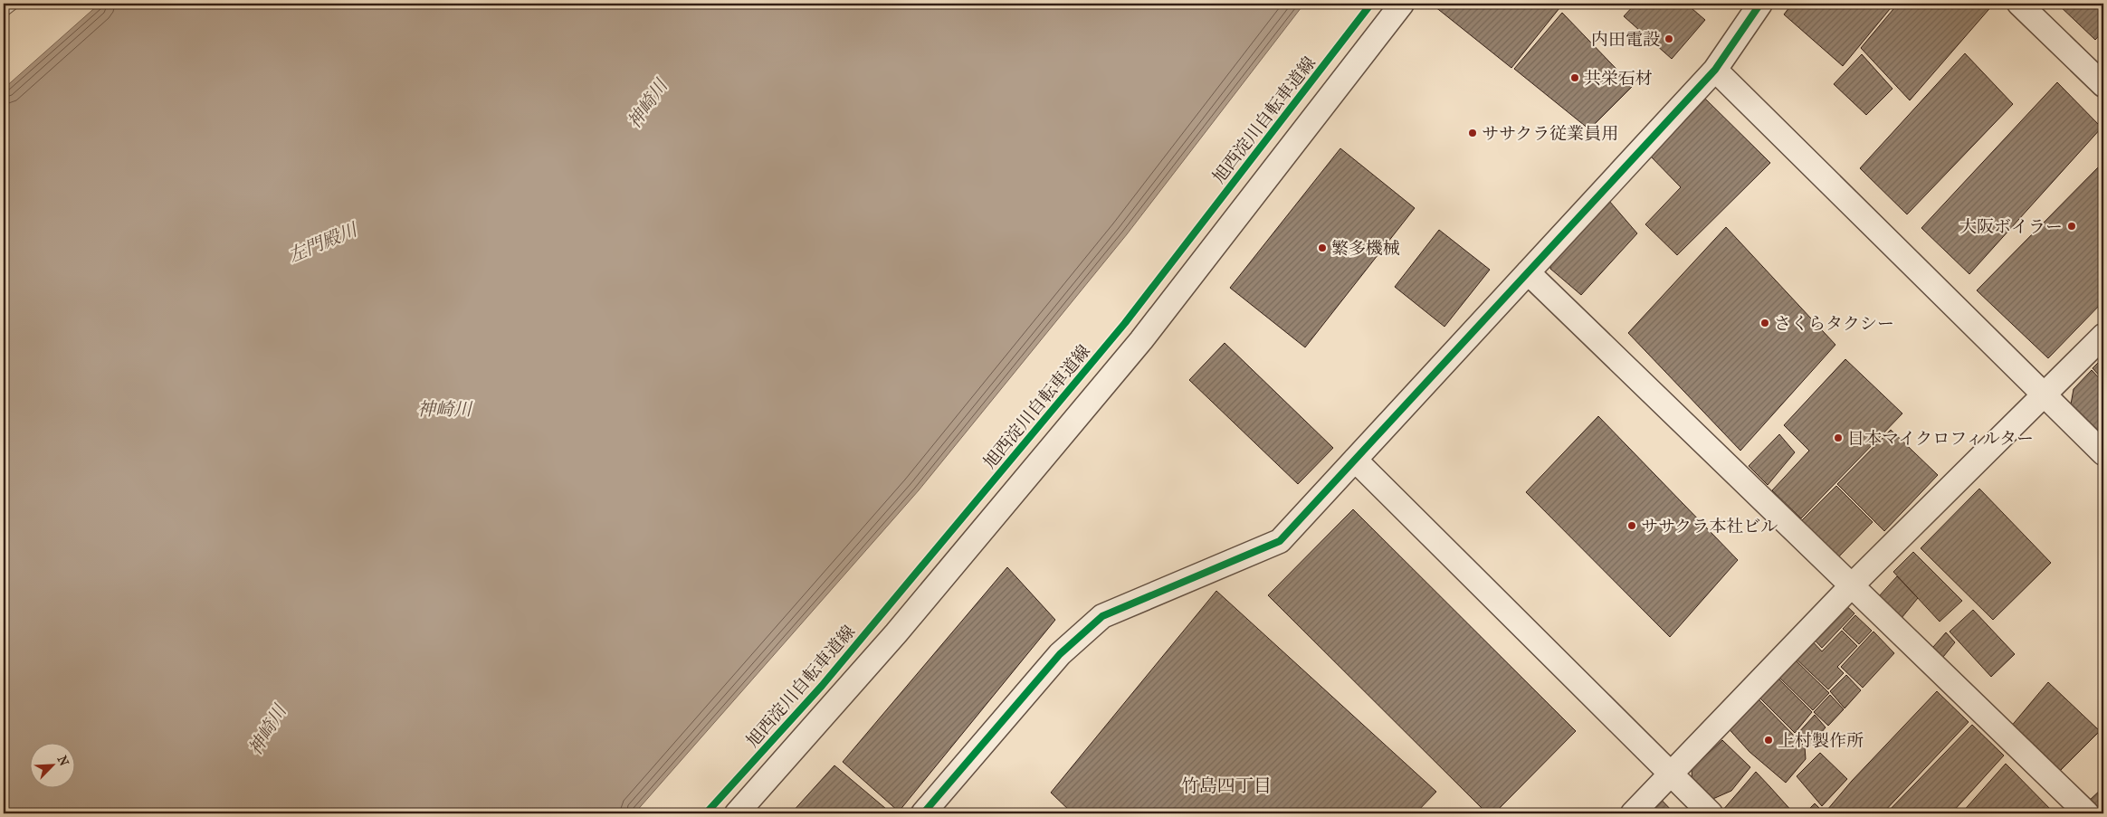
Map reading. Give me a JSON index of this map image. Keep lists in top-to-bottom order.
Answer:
{
  "streets": {
    "cycle path": ["旭西淀川自転車道線"]
  },
  "districts": ["竹島四丁目"],
  "water": ["神崎川", "左門殿川"],
  "places": [
    "内田電設",
    "共栄石材",
    "ササクラ従業員用",
    "大阪ボイラー",
    "繁多機械",
    "さくらタクシー",
    "日本マイクロフィルター",
    "ササクラ本社ビル",
    "上村製作所"
  ],
  "north": "top right"
}
